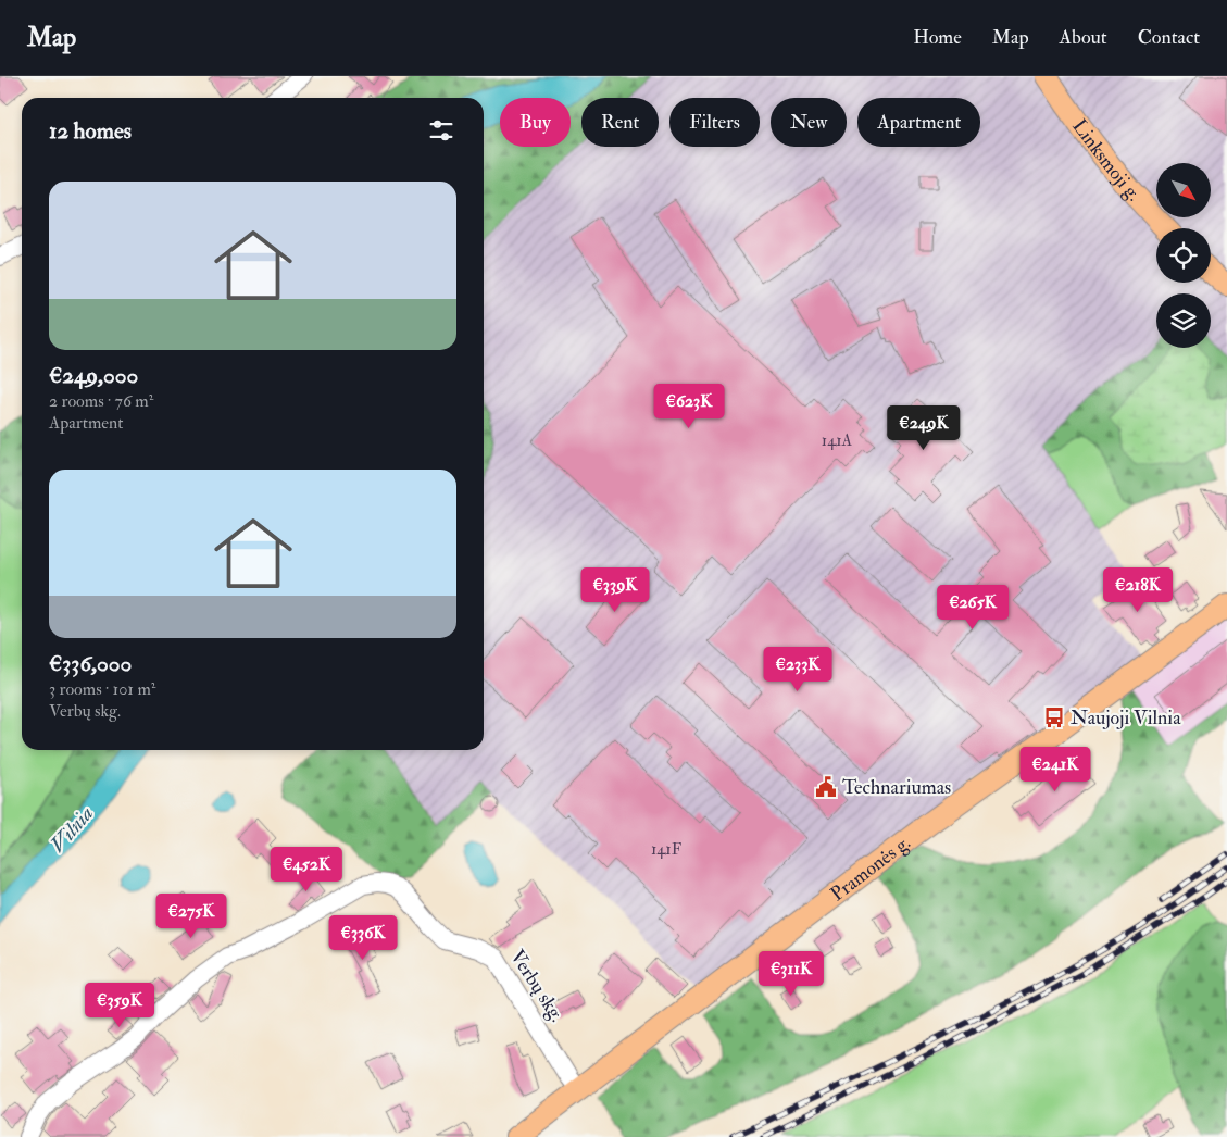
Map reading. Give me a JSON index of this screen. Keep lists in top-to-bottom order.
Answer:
{
  "streets": {
    "main road": ["Linksmoji g.", "Pramonės g."],
    "street": ["Verbų skg."]
  },
  "crossings": [
    ["Pramonės g.", "Verbų skg."]
  ],
  "water": ["Vilnia"],
  "places": {
    "bus stop": ["Naujoji Vilnia"],
    "public building": ["Technariumas"]
  },
  "house_numbers": ["141A", "141F"],
  "north": "bottom right",
  "page": {
    "header": "Map",
    "nav": [
      "Home",
      "Map",
      "About",
      "Contact"
    ],
    "chip": [
      "Buy",
      "Rent",
      "Filters",
      "New",
      "Apartment"
    ],
    "heading": "12 homes",
    "list": [
      {
        "name": "€249,000",
        "note": "2 rooms · 76 m² · Apartment"
      },
      {
        "name": "€336,000",
        "note": "3 rooms · 101 m² · Verbų skg."
      }
    ],
    "price": [
      "€623K",
      "€249K",
      "€339K",
      "€218K",
      "€265K",
      "€233K",
      "€241K",
      "€452K",
      "€275K",
      "€336K",
      "€311K",
      "€359K"
    ]
  }
}
